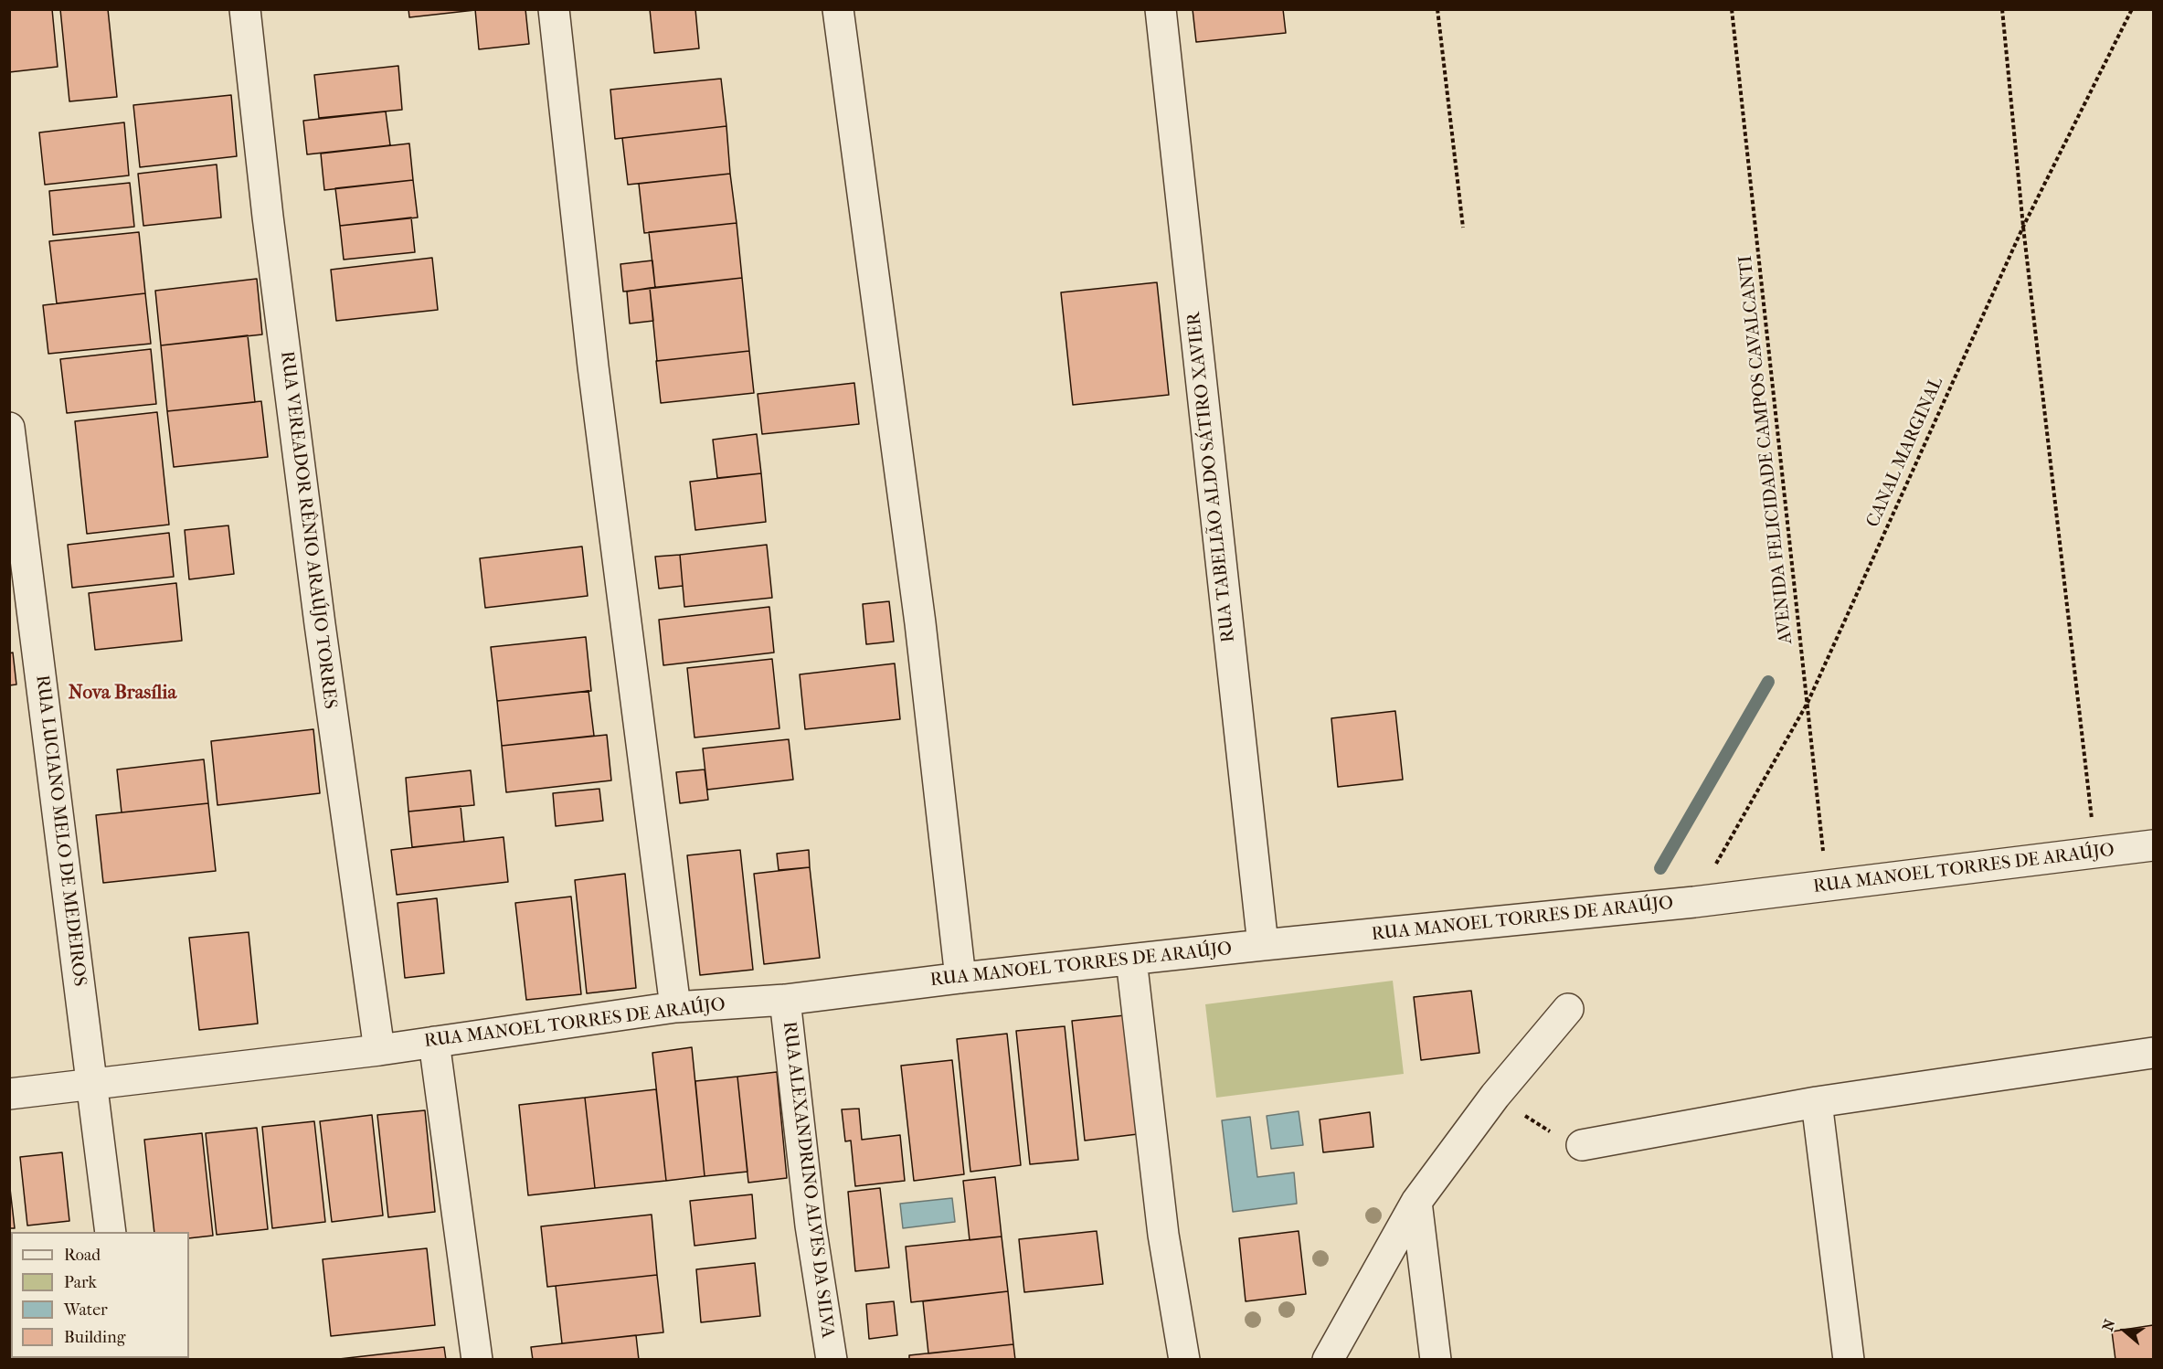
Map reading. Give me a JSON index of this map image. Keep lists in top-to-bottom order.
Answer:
{
  "streets": {
    "street": [
      "RUA TABELIÃO ALDO SÁTIRO XAVIER",
      "RUA VEREADOR RÊNIO ARAÚJO TORRES",
      "RUA LUCIANO MELO DE MEDEIROS",
      "RUA MANOEL TORRES DE ARAÚJO",
      "RUA ALEXANDRINO ALVES DA SILVA"
    ],
    "path": ["AVENIDA FELICIDADE CAMPOS CAVALCANTI", "CANAL MARGINAL"]
  },
  "crossings": [
    ["AVENIDA FELICIDADE CAMPOS CAVALCANTI", "CANAL MARGINAL"],
    ["AVENIDA FELICIDADE CAMPOS CAVALCANTI", "RUA MANOEL TORRES DE ARAÚJO"],
    ["CANAL MARGINAL", "RUA MANOEL TORRES DE ARAÚJO"],
    ["RUA TABELIÃO ALDO SÁTIRO XAVIER", "RUA MANOEL TORRES DE ARAÚJO"],
    ["RUA VEREADOR RÊNIO ARAÚJO TORRES", "RUA MANOEL TORRES DE ARAÚJO"],
    ["RUA LUCIANO MELO DE MEDEIROS", "RUA MANOEL TORRES DE ARAÚJO"],
    ["RUA MANOEL TORRES DE ARAÚJO", "RUA ALEXANDRINO ALVES DA SILVA"]
  ],
  "districts": ["Nova Brasília"],
  "legend": [
    "Road",
    "Park",
    "Water",
    "Building"
  ],
  "north": "left"
}
